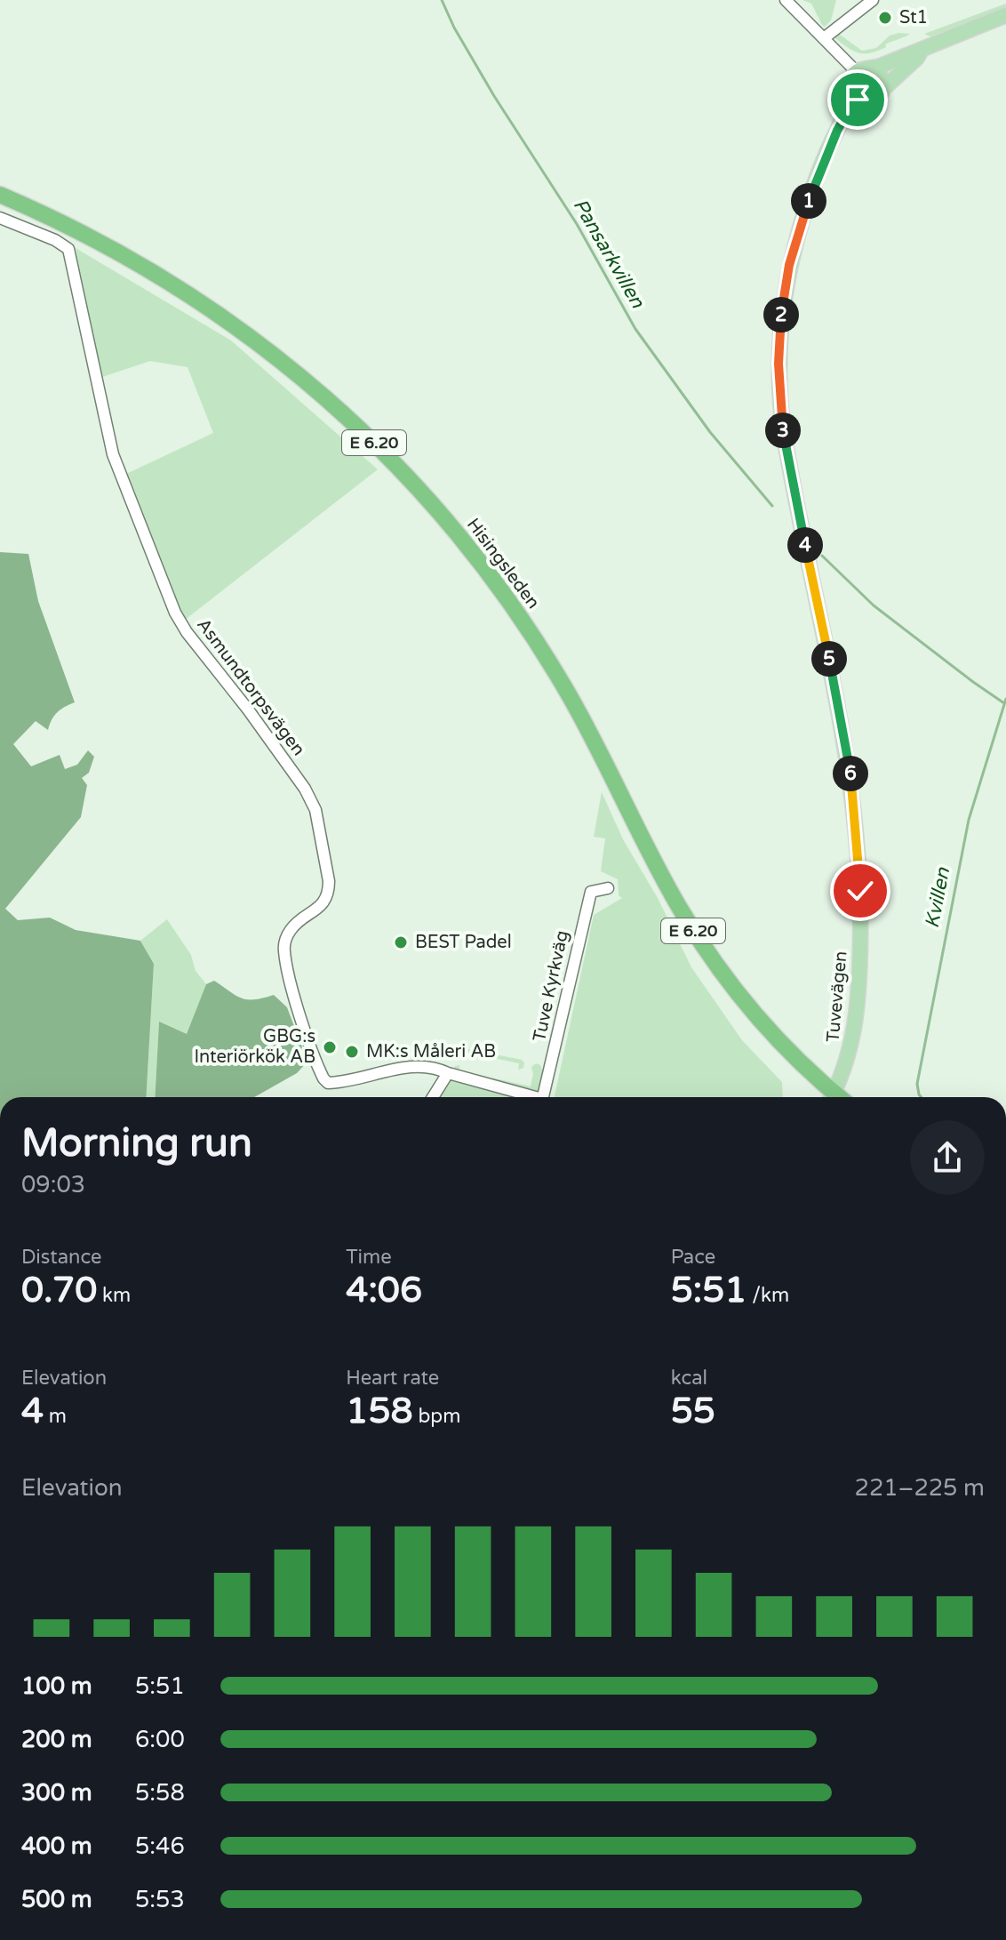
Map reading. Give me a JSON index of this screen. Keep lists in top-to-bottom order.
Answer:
{
  "streets": {
    "highway": ["E 6.20", "Hisingsleden"],
    "main road": ["Tuvevägen"],
    "street": ["Asmundtorpsvägen", "Tuve Kyrkväg"]
  },
  "water": ["Pansarkvillen", "Kvillen"],
  "places": [
    "St1",
    "BEST Padel",
    "GBG:s Interiörkök AB",
    "MK:s Måleri AB"
  ],
  "page": {
    "pins": [
      "1",
      "2",
      "3",
      "4",
      "5",
      "6"
    ],
    "heading": ["Morning run", "09:03"],
    "stats": [
      ["Distance", "0.70 km"],
      ["Time", "4:06"],
      ["Pace", "5:51 /km"],
      ["Elevation", "4 m"],
      ["Heart rate", "158 bpm"],
      ["kcal", "55"]
    ],
    "chart": ["Elevation", "221–225 m"],
    "list": [
      {
        "name": "100 m",
        "note": "5:51"
      },
      {
        "name": "200 m",
        "note": "6:00"
      },
      {
        "name": "300 m",
        "note": "5:58"
      },
      {
        "name": "400 m",
        "note": "5:46"
      },
      {
        "name": "500 m",
        "note": "5:53"
      }
    ]
  }
}
